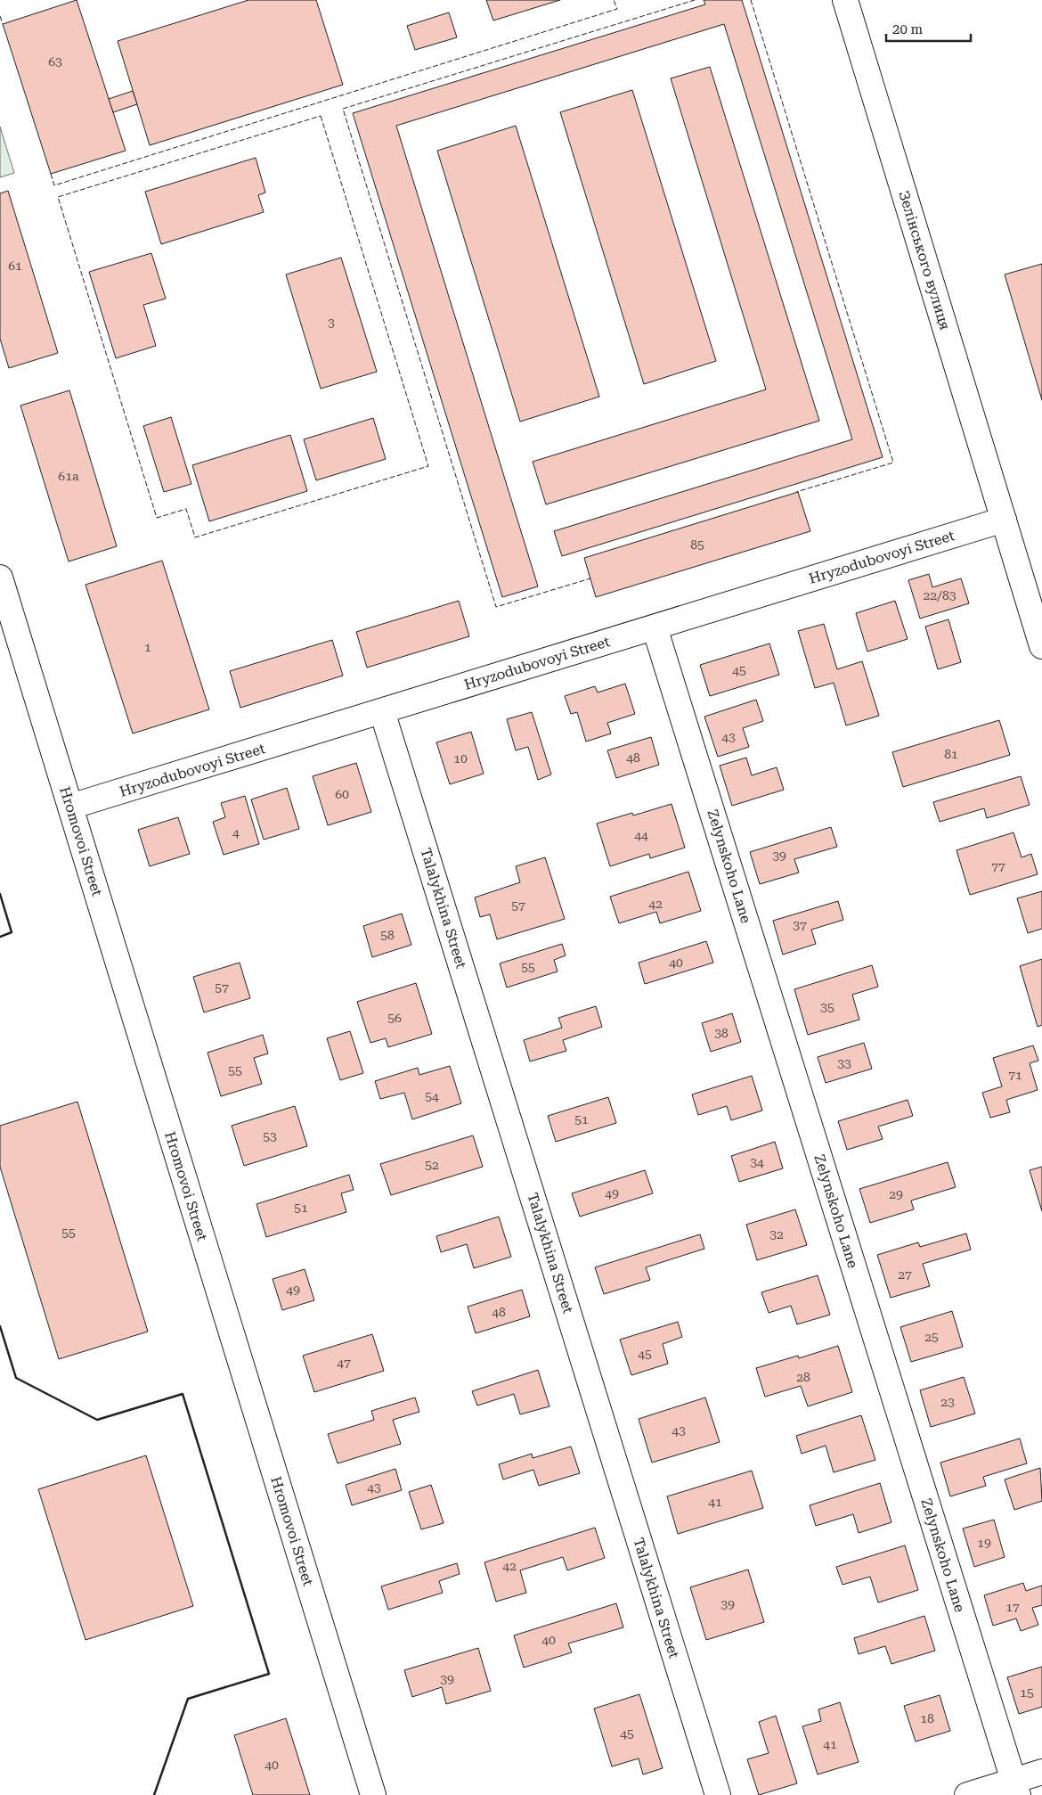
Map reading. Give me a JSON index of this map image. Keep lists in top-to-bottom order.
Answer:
{
  "streets": {
    "street": [
      "Зелінського вулиця",
      "Hryzodubovoyi Street",
      "Hromovoi Street",
      "Zelynskoho Lane",
      "Talalykhina Street"
    ]
  },
  "crossings": [
    ["Зелінського вулиця", "Hryzodubovoyi Street"],
    ["Hryzodubovoyi Street", "Hromovoi Street"],
    ["Hryzodubovoyi Street", "Zelynskoho Lane"],
    ["Hryzodubovoyi Street", "Talalykhina Street"]
  ],
  "house_numbers": [
    "63",
    "61",
    "3",
    "61а",
    "85",
    "22/83",
    "1",
    "45",
    "43",
    "81",
    "48",
    "10",
    "60",
    "4",
    "44",
    "39",
    "77",
    "42",
    "57",
    "37",
    "58",
    "40",
    "55",
    "57",
    "35",
    "56",
    "38",
    "33",
    "55",
    "71",
    "54",
    "51",
    "53",
    "34",
    "52",
    "49",
    "29",
    "51",
    "55",
    "32",
    "27",
    "49",
    "48",
    "25",
    "45",
    "47",
    "28",
    "23",
    "43",
    "43",
    "41",
    "19",
    "42",
    "39",
    "17",
    "40",
    "39",
    "15",
    "18",
    "45",
    "41",
    "40"
  ],
  "scale_bar": "20 m"
}
